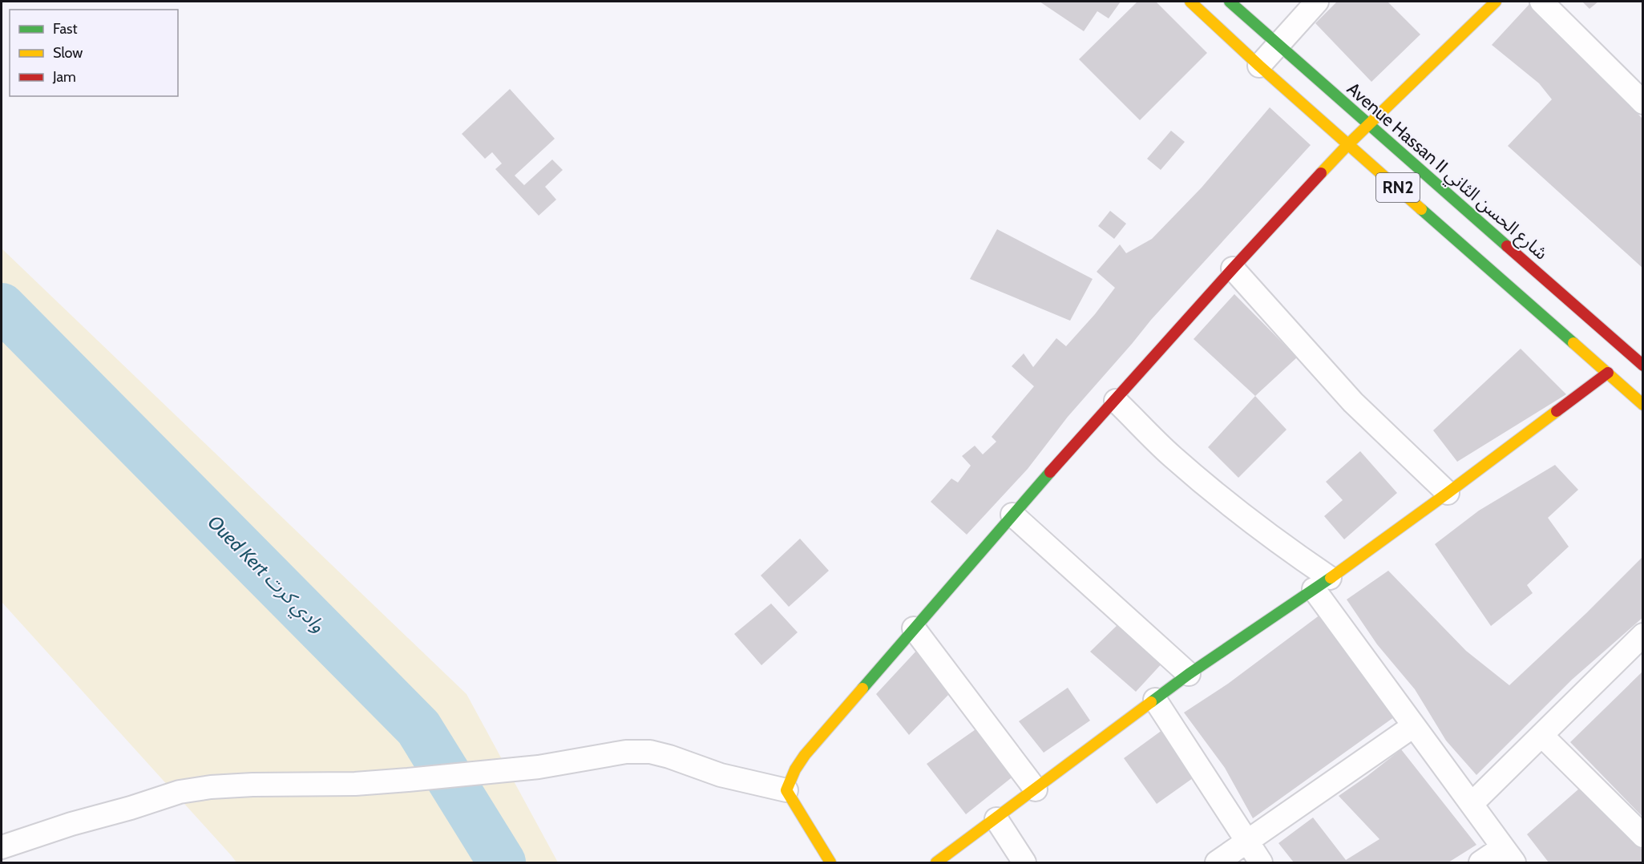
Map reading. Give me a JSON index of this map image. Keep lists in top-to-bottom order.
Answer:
{
  "streets": {
    "street": ["Avenue Hassan II شارع الحسن الثاني", "RN2"]
  },
  "water": ["Oued Kert وادي كرت"],
  "legend": ["Fast", "Slow", "Jam"]
}
